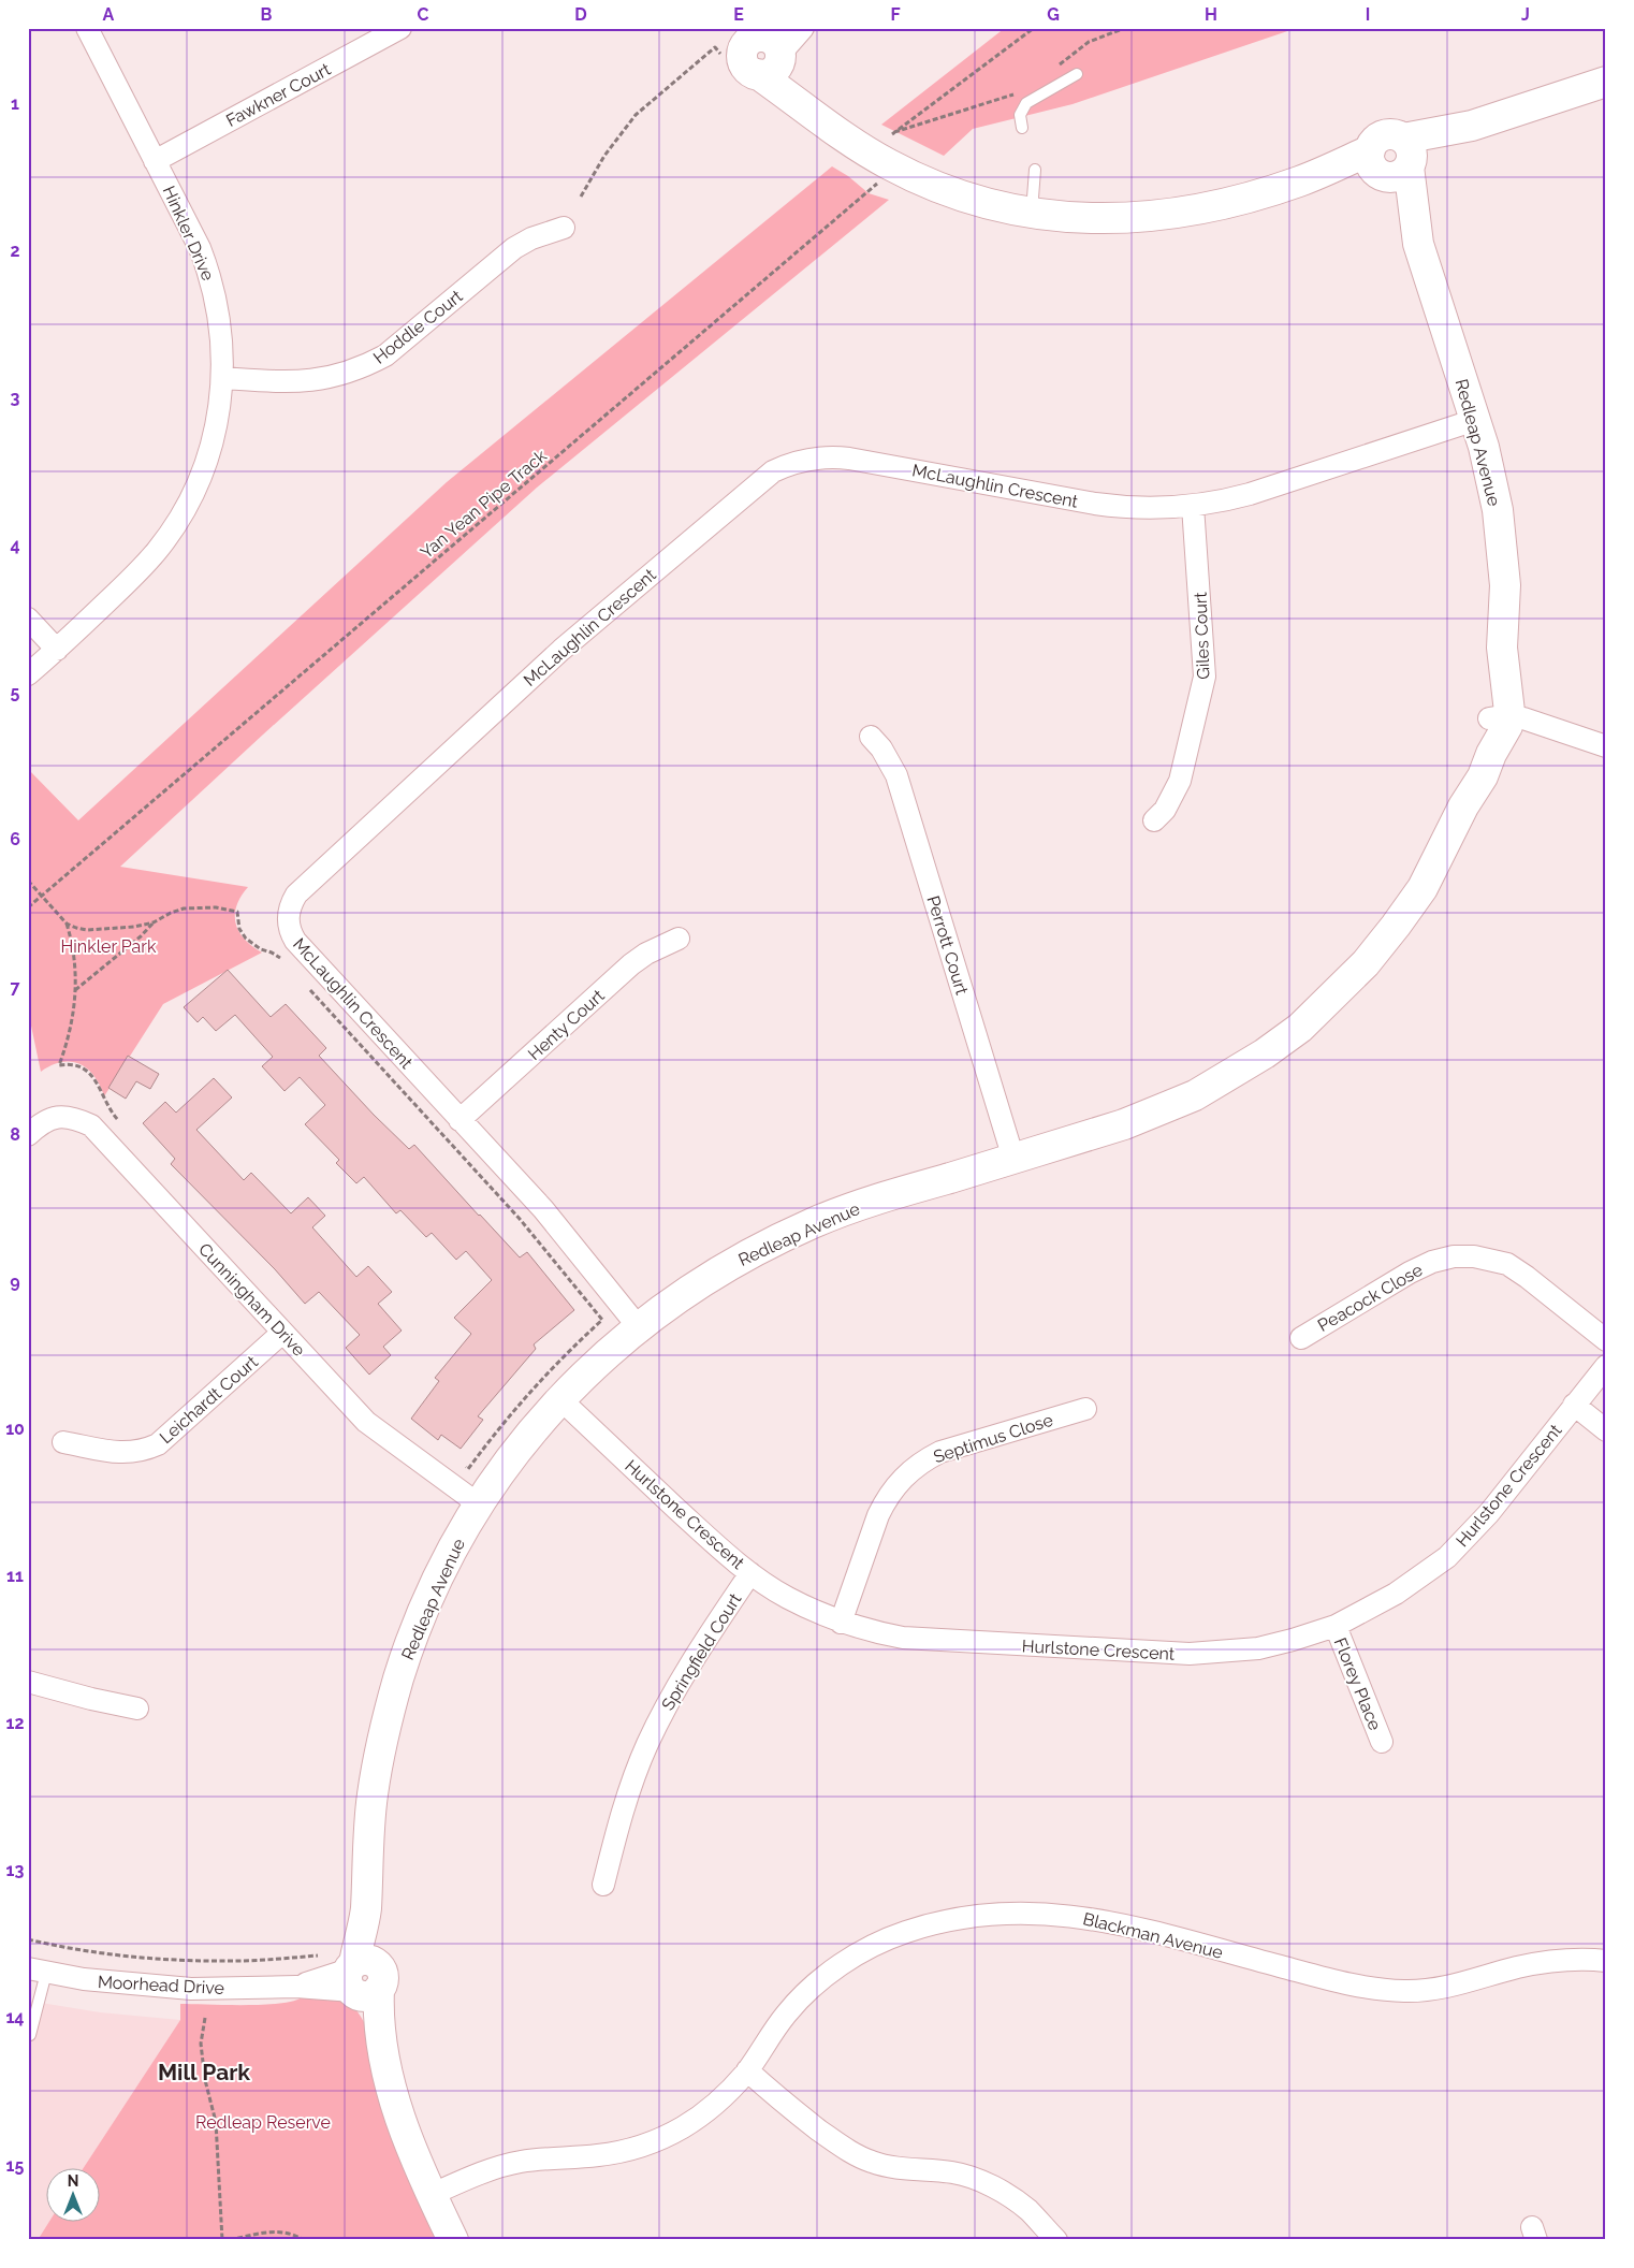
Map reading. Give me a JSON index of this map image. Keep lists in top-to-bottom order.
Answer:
{
  "streets": {
    "street": [
      "Fawkner Court",
      "Hinkler Drive",
      "Hoddle Court",
      "Redleap Avenue",
      "McLaughlin Crescent",
      "Giles Court",
      "Perrott Court",
      "Henty Court",
      "Peacock Close",
      "Cunningham Drive",
      "Leichardt Court",
      "Septimus Close",
      "Hurlstone Crescent",
      "Springfield Court",
      "Florey Place",
      "Blackman Avenue",
      "Moorhead Drive"
    ],
    "path": ["Yan Yean Pipe Track"]
  },
  "crossings": [
    ["Fawkner Court", "Hinkler Drive"],
    ["Hinkler Drive", "Hoddle Court"],
    ["Redleap Avenue", "McLaughlin Crescent"],
    ["Redleap Avenue", "Perrott Court"],
    ["Redleap Avenue", "Cunningham Drive"],
    ["Redleap Avenue", "Hurlstone Crescent"],
    ["Redleap Avenue", "Blackman Avenue"],
    ["Redleap Avenue", "Moorhead Drive"],
    ["McLaughlin Crescent", "Giles Court"],
    ["McLaughlin Crescent", "Henty Court"],
    ["Cunningham Drive", "Leichardt Court"],
    ["Septimus Close", "Hurlstone Crescent"],
    ["Hurlstone Crescent", "Springfield Court"],
    ["Hurlstone Crescent", "Florey Place"]
  ],
  "districts": ["Mill Park"],
  "parks": ["Hinkler Park", "Redleap Reserve"],
  "north": "top",
  "grid": {
    "columns": [
      "A",
      "B",
      "C",
      "D",
      "E",
      "F",
      "G",
      "H",
      "I",
      "J"
    ],
    "rows": [
      "1",
      "2",
      "3",
      "4",
      "5",
      "6",
      "7",
      "8",
      "9",
      "10",
      "11",
      "12",
      "13",
      "14",
      "15"
    ]
  }
}
